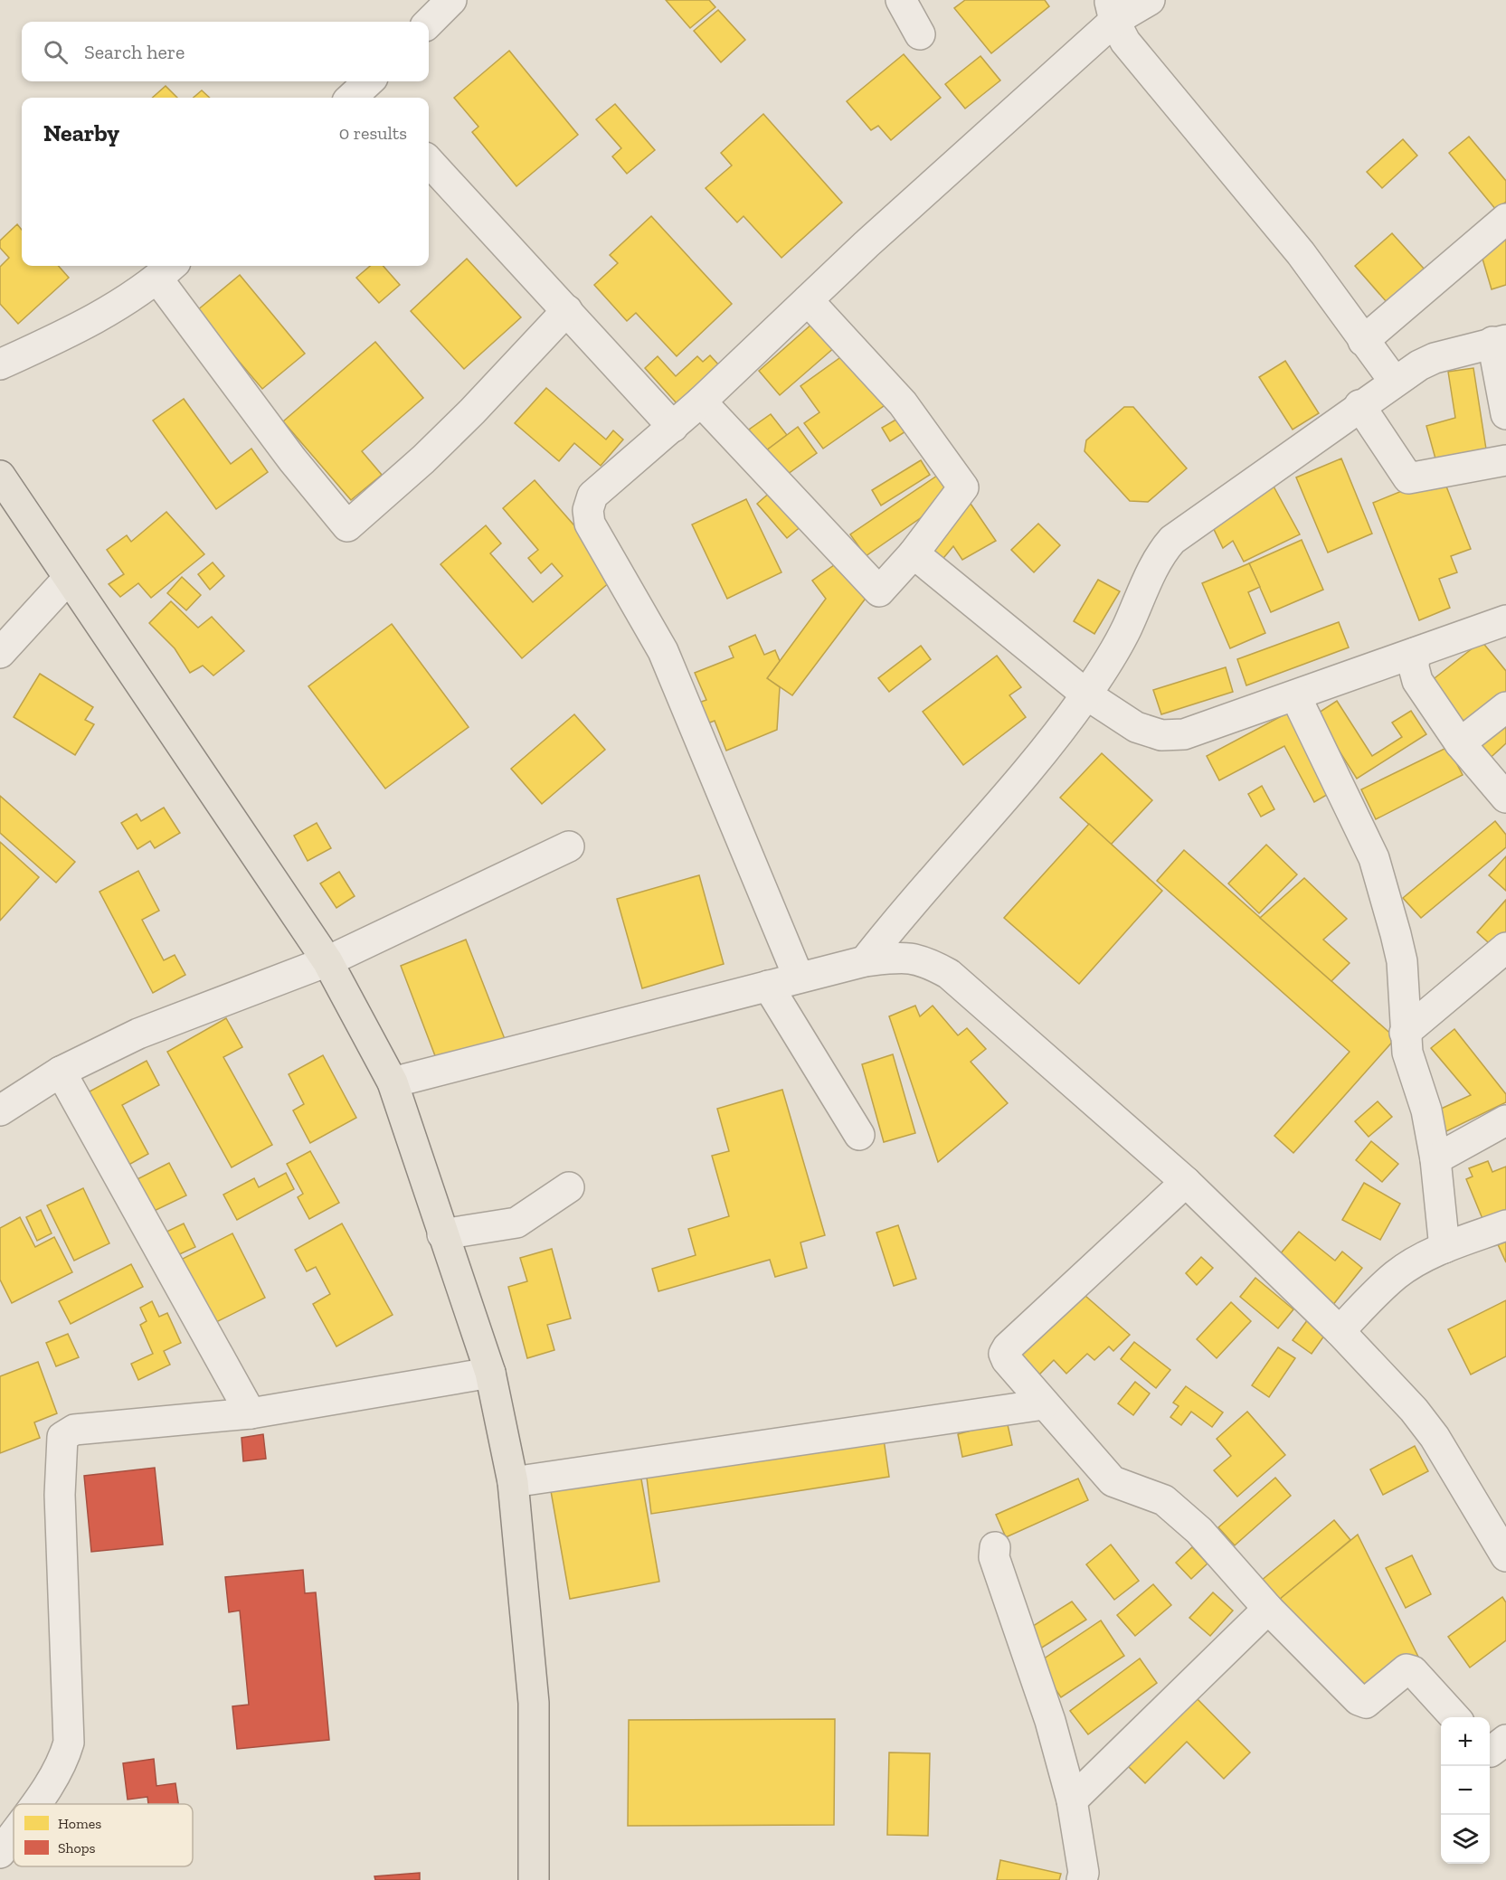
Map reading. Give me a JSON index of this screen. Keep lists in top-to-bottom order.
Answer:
{
  "legend": ["Homes", "Shops"],
  "page": {
    "search": "Search here",
    "heading": ["Nearby", "0 results"],
    "map_buttons": ["+", "−"]
  }
}
